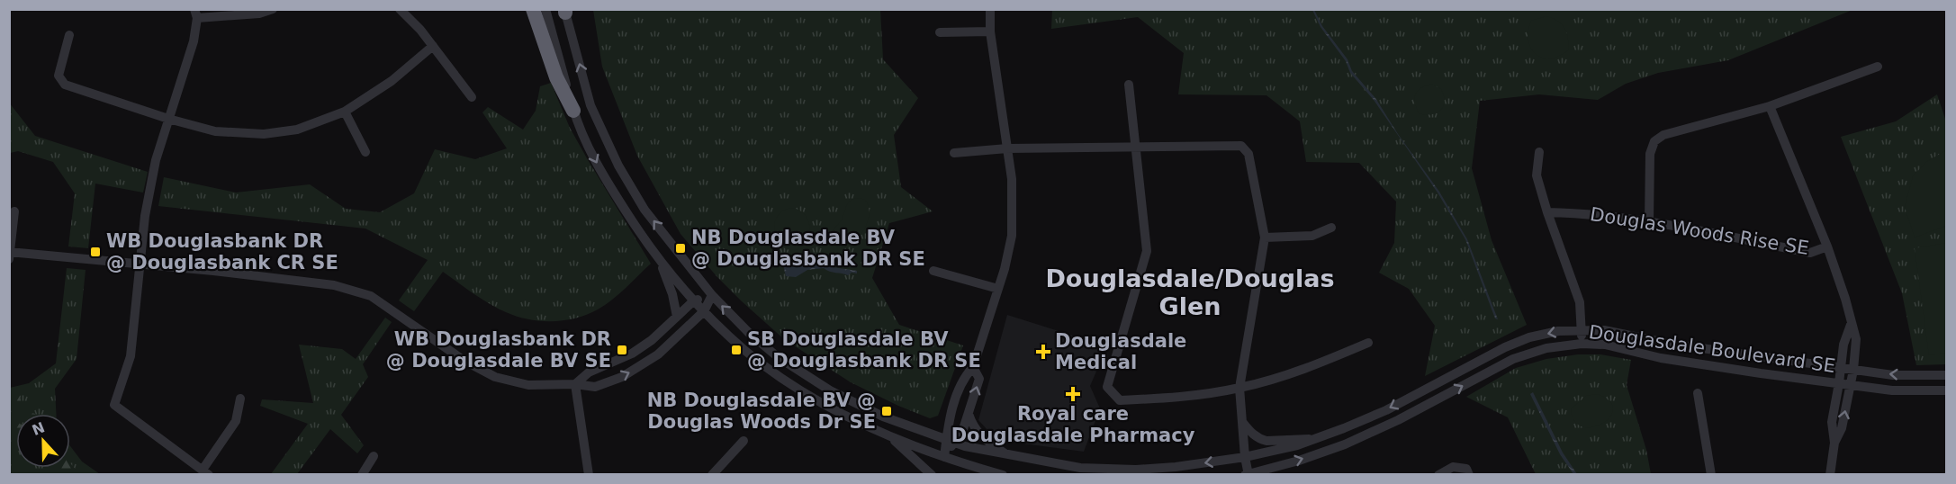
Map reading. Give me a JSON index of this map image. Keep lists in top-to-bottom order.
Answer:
{
  "streets": {
    "street": ["Douglas Woods Rise SE", "Douglasdale Boulevard SE"]
  },
  "districts": ["Douglasdale/Douglas Glen"],
  "places": {
    "transit": [
      "NB Douglasdale BV @ Douglasbank DR SE",
      "WB Douglasbank DR @ Douglasbank CR SE",
      "WB Douglasbank DR @ Douglasdale BV SE",
      "SB Douglasdale BV @ Douglasbank DR SE",
      "NB Douglasdale BV @ Douglas Woods Dr SE"
    ],
    "health": ["Douglasdale Medical", "Royal care Douglasdale Pharmacy"]
  },
  "north": "top"
}
